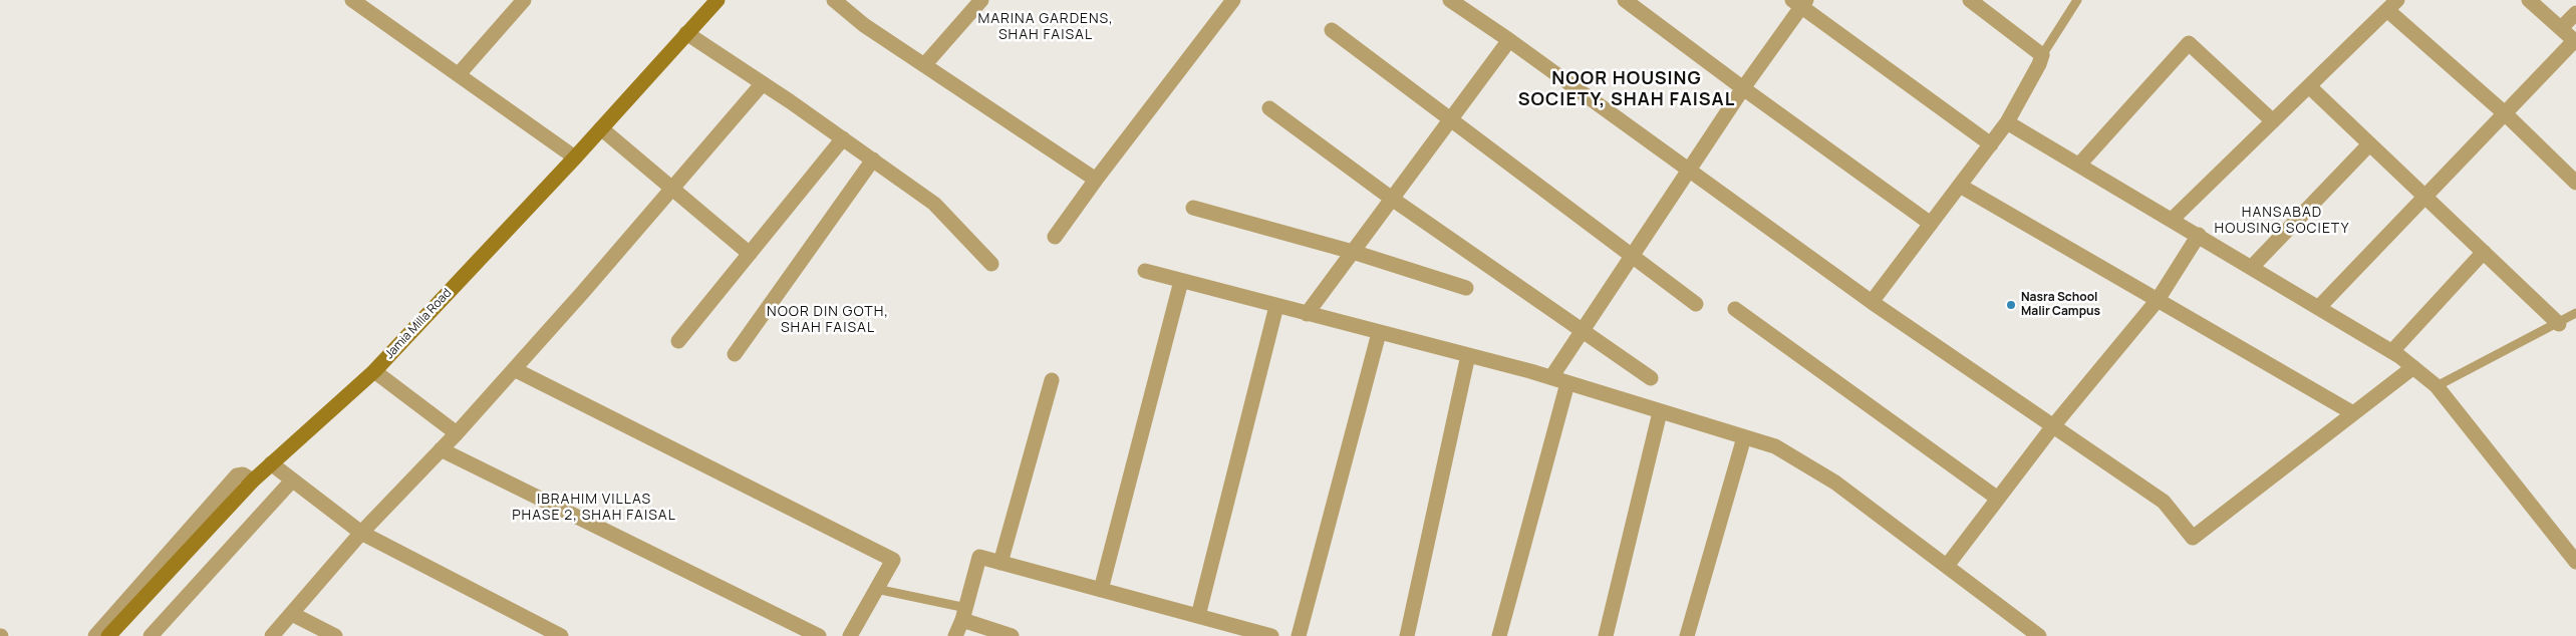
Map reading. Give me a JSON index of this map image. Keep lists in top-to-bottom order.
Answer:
{
  "streets": {
    "main road": ["Jamia Milla Road"]
  },
  "districts": [
    "MARINA GARDENS, SHAH FAISAL",
    "NOOR HOUSING SOCIETY, SHAH FAISAL",
    "HANSABAD HOUSING SOCIETY",
    "NOOR DIN GOTH, SHAH FAISAL",
    "IBRAHIM VILLAS PHASE 2, SHAH FAISAL"
  ],
  "places": ["Nasra School Malir Campus"]
}
